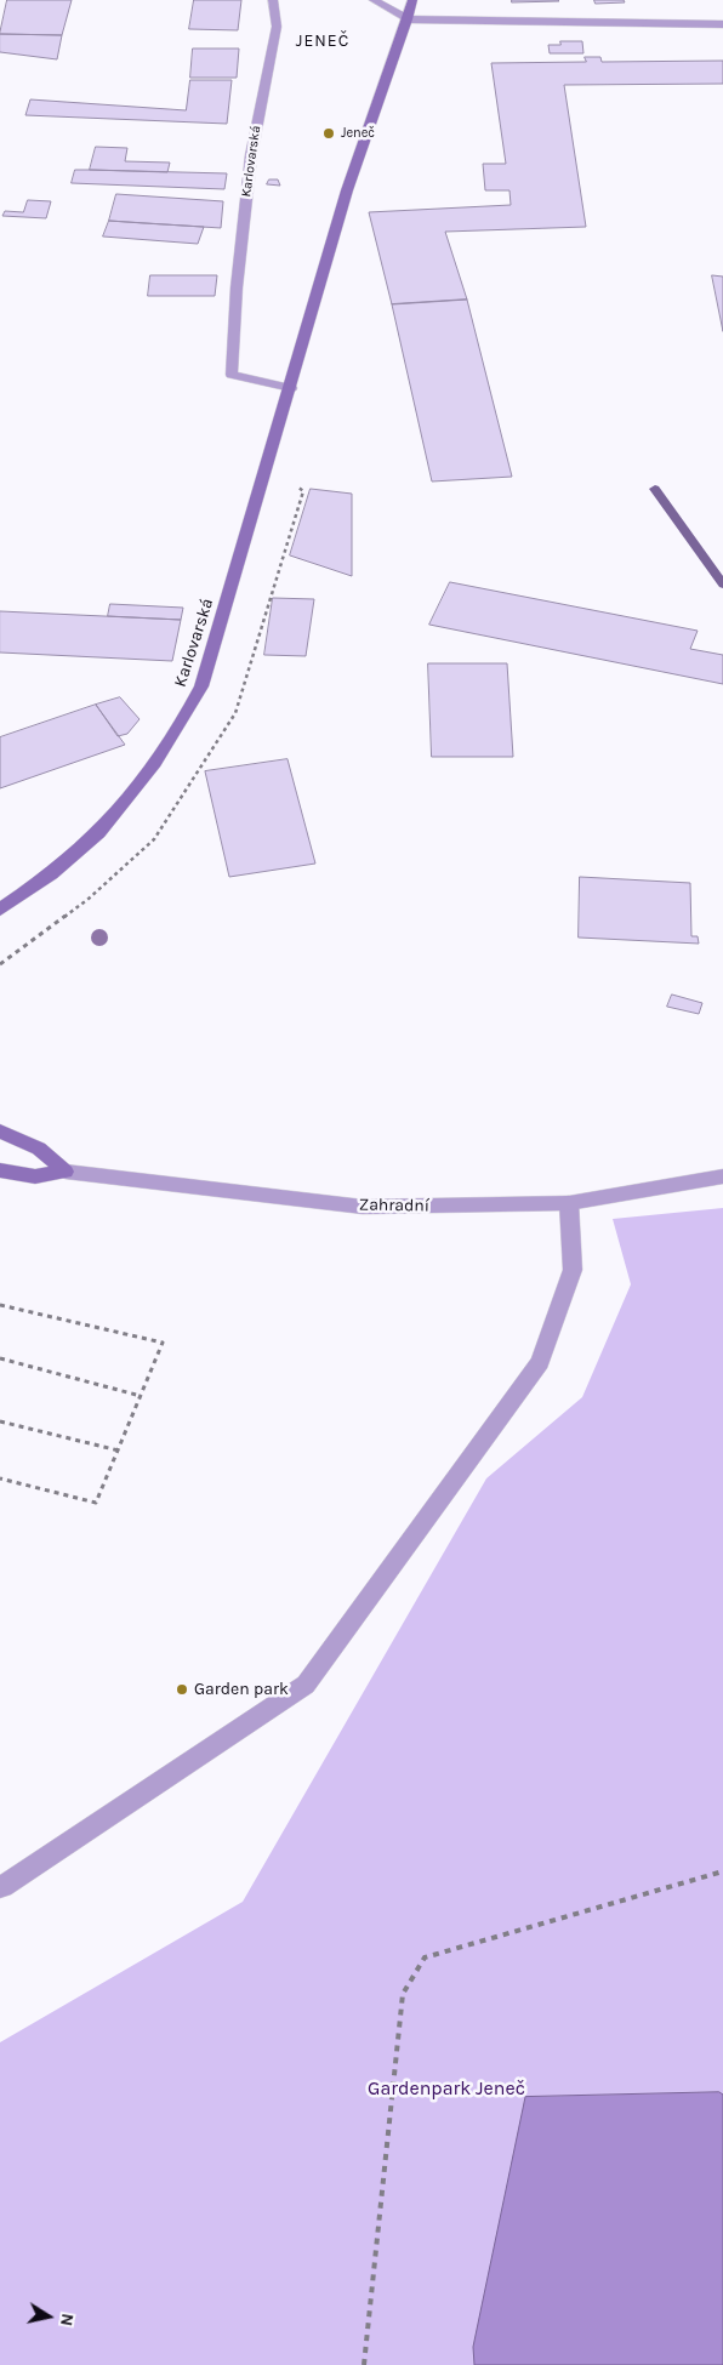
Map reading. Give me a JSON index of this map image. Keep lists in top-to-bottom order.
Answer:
{
  "streets": {
    "main road": ["Karlovarská"],
    "street": ["Zahradní"]
  },
  "districts": ["JENEČ"],
  "parks": ["Gardenpark Jeneč"],
  "places": ["Jeneč", "Garden park"],
  "north": "right"
}
